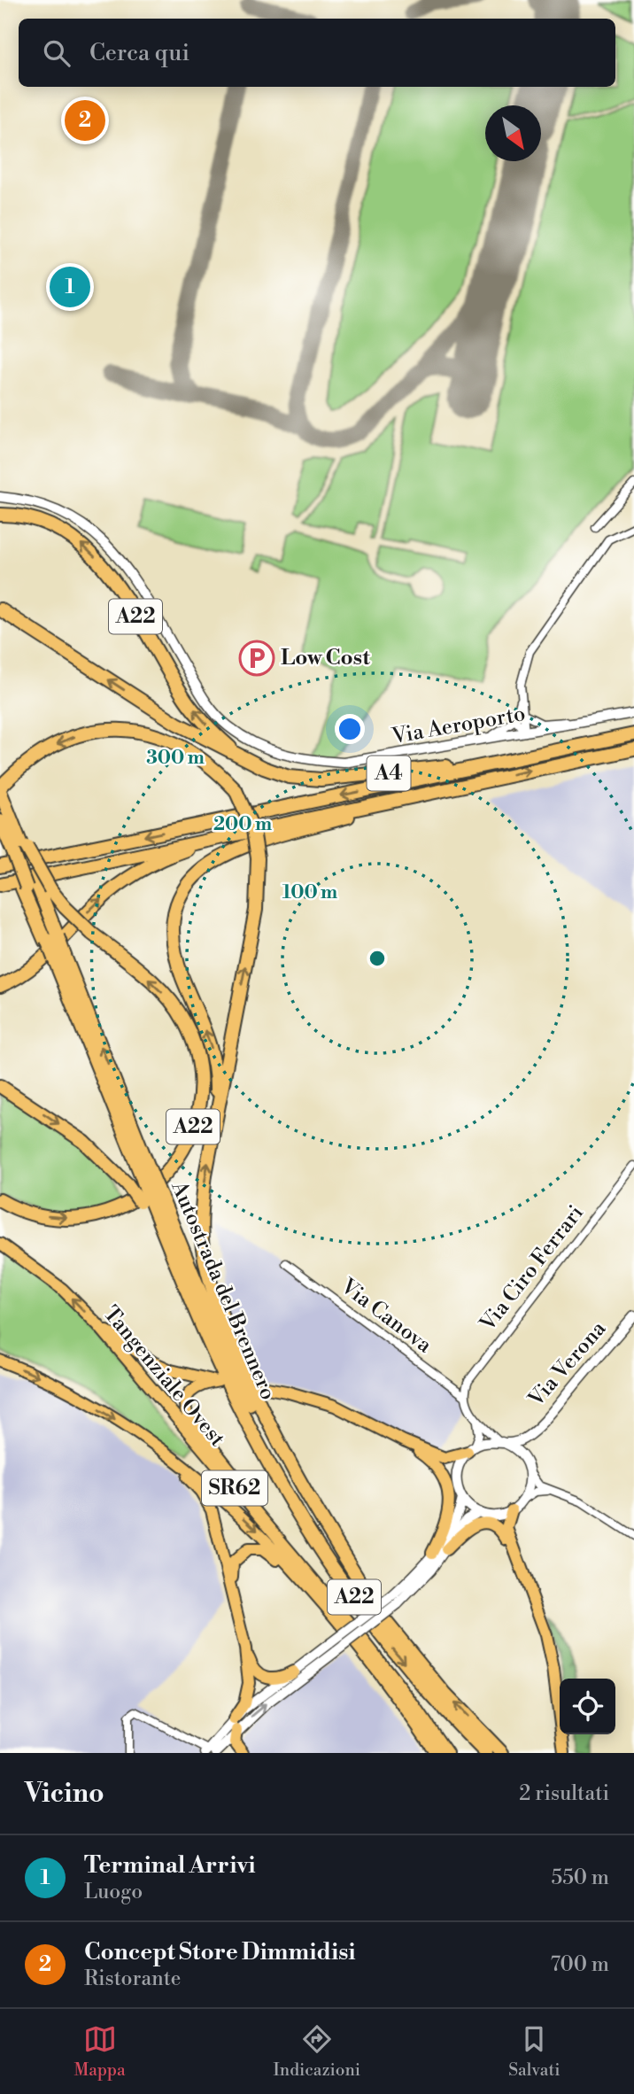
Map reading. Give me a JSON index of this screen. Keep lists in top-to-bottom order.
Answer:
{
  "streets": {
    "highway": [
      "A22",
      "A4",
      "Autostrada del Brennero",
      "Tangenziale Ovest",
      "SR62"
    ],
    "street": [
      "Via Aeroporto",
      "Via Ciro Ferrari",
      "Via Canova",
      "Via Verona"
    ]
  },
  "crossings": [
    ["A22", "A4"],
    ["A22", "Autostrada del Brennero"],
    ["A4", "Autostrada del Brennero"],
    ["Via Ciro Ferrari", "Via Canova"],
    ["Tangenziale Ovest", "SR62"]
  ],
  "places": {
    "parking": ["Low Cost"]
  },
  "north": "bottom right",
  "page": {
    "search": "Cerca qui",
    "pins": ["2", "1"],
    "heading": ["Vicino", "2 risultati"],
    "list": [
      {
        "mark": "1",
        "name": "Terminal Arrivi",
        "note": "Luogo",
        "value": "550 m"
      },
      {
        "mark": "2",
        "name": "Concept Store Dimmidisi",
        "note": "Ristorante",
        "value": "700 m"
      }
    ],
    "nav": ["Mappa", "Indicazioni", "Salvati"]
  },
  "rings": ["300 m", "200 m", "100 m"]
}
